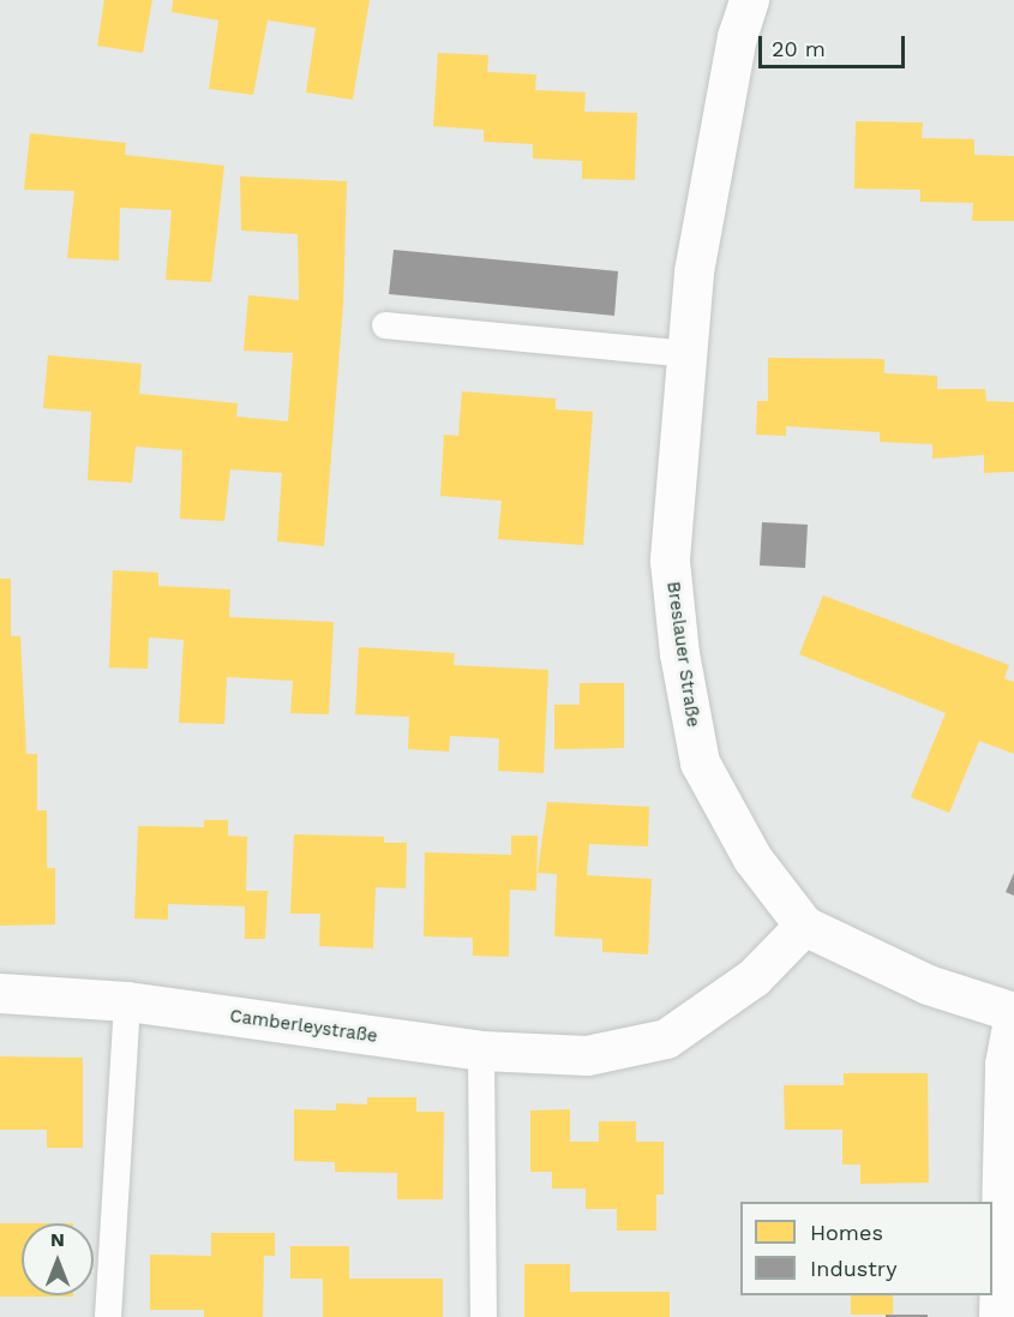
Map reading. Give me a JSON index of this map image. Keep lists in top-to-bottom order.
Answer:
{
  "streets": {
    "street": ["Breslauer Straße", "Camberleystraße"]
  },
  "crossings": [
    ["Breslauer Straße", "Camberleystraße"]
  ],
  "legend": ["Homes", "Industry"],
  "scale_bar": "20 m",
  "north": "top"
}
